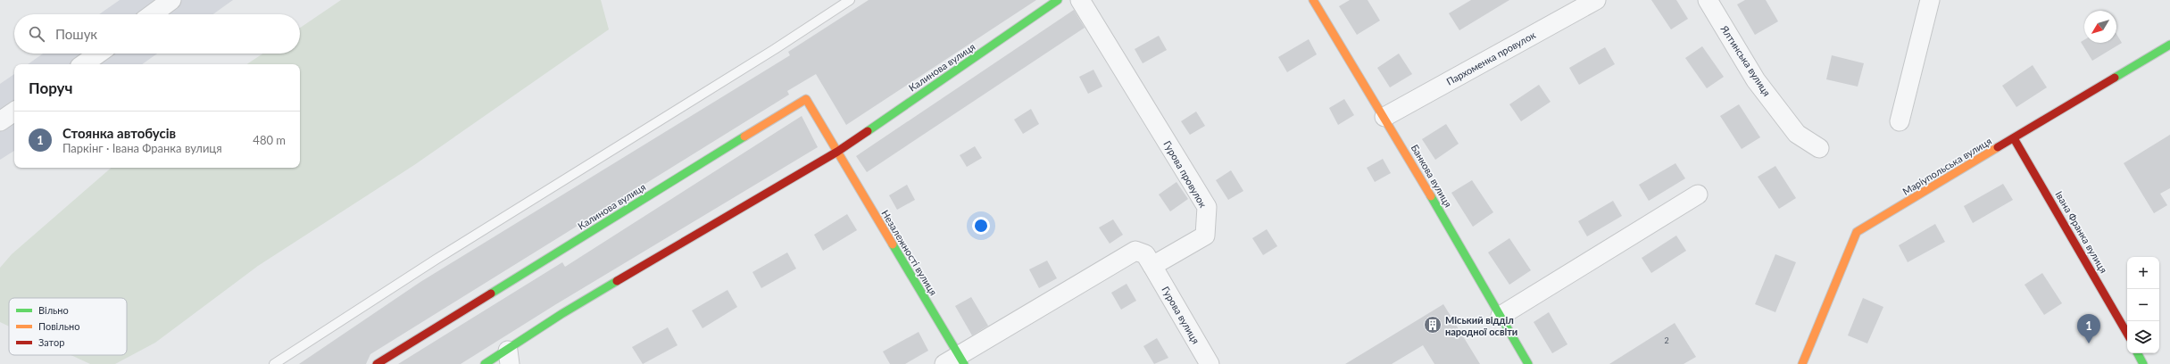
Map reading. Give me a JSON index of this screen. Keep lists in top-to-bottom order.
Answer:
{
  "streets": {
    "street": [
      "Пархоменка провулок",
      "Ялтинська вулиця",
      "Калинова вулиця",
      "Маріупольська вулиця",
      "Гурова провулок",
      "Банкова вулиця",
      "Івана Франка вулиця",
      "Незалежності вулиця",
      "Гурова вулиця"
    ]
  },
  "crossings": [
    ["Пархоменка провулок", "Банкова вулиця"],
    ["Калинова вулиця", "Незалежності вулиця"],
    ["Маріупольська вулиця", "Івана Франка вулиця"],
    ["Гурова провулок", "Гурова вулиця"]
  ],
  "places": {
    "building": ["Міський відділ народної освіти"]
  },
  "house_numbers": ["2"],
  "legend": ["Вільно", "Повільно", "Затор"],
  "north": "bottom left",
  "page": {
    "search": "Пошук",
    "heading": "Поруч",
    "list": [
      {
        "mark": "1",
        "name": "Стоянка автобусів",
        "note": "Паркінг · Івана Франка вулиця",
        "value": "480 m"
      }
    ],
    "map_buttons": ["+", "−"],
    "pins": "1"
  }
}
